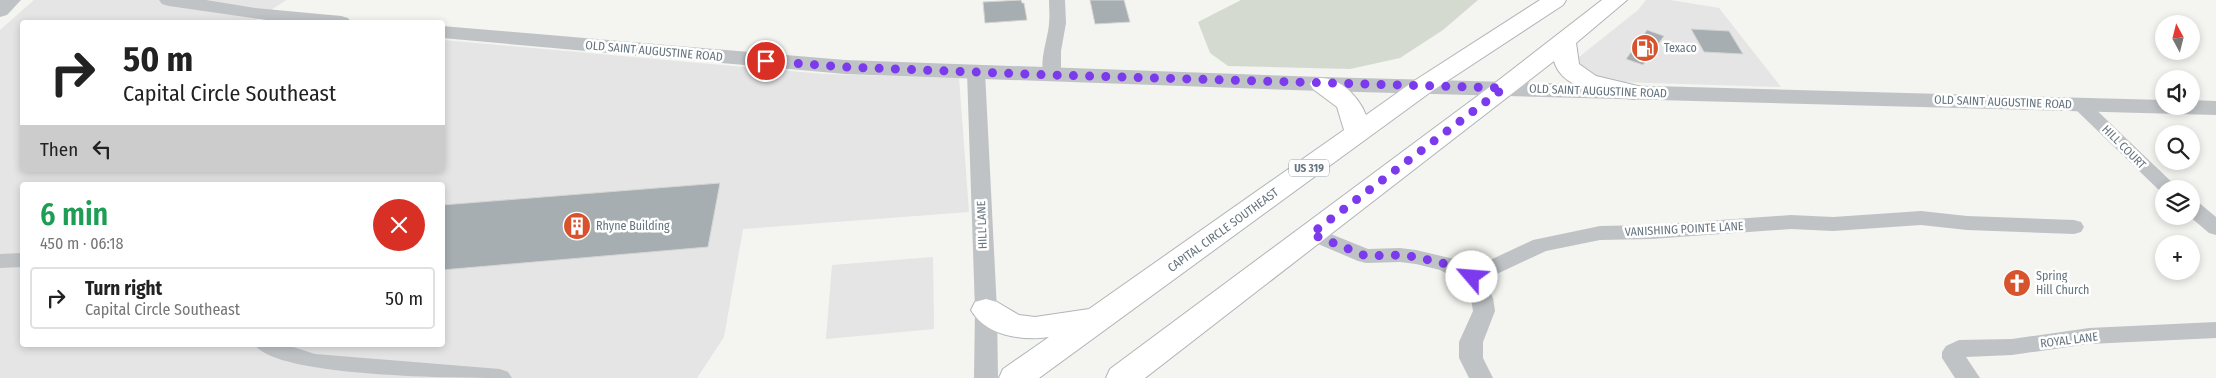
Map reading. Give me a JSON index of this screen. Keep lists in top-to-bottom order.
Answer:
{
  "streets": {
    "main road": ["US 319", "CAPITAL CIRCLE SOUTHEAST"],
    "street": [
      "OLD SAINT AUGUSTINE ROAD",
      "HILL COURT",
      "HILL LANE",
      "VANISHING POINTE LANE",
      "ROYAL LANE"
    ]
  },
  "crossings": [
    ["OLD SAINT AUGUSTINE ROAD", "HILL COURT"],
    ["OLD SAINT AUGUSTINE ROAD", "HILL LANE"],
    ["OLD SAINT AUGUSTINE ROAD", "CAPITAL CIRCLE SOUTHEAST"]
  ],
  "places": {
    "fuel station": ["Texaco"],
    "building": ["Rhyne Building"],
    "church": ["Spring Hill Church"]
  },
  "north": "top",
  "page": {
    "map_buttons": "+",
    "turn": ["50 m", "Capital Circle Southeast"],
    "then": "Then",
    "heading": ["6 min", "450 m · 06:18"],
    "list": [
      {
        "name": "Turn right",
        "note": "Capital Circle Southeast",
        "value": "50 m"
      }
    ]
  }
}
